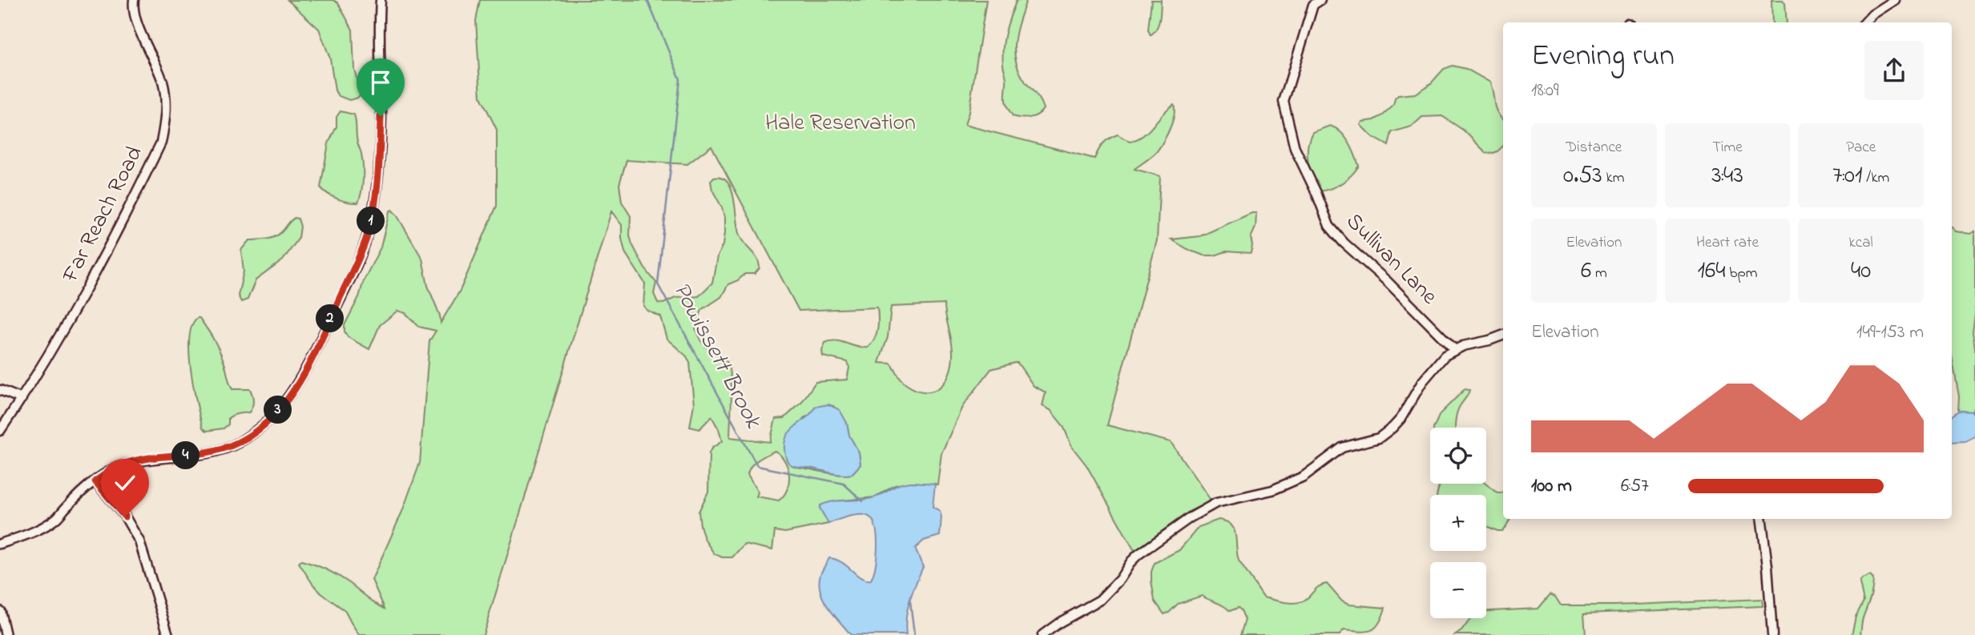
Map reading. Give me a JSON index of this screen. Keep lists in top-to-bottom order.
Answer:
{
  "streets": {
    "street": ["Far Reach Road", "Sullivan Lane"]
  },
  "water": ["Powissett Brook"],
  "parks": ["Hale Reservation"],
  "page": {
    "heading": ["Evening run", "18:09"],
    "stats": [
      ["Distance", "0.53 km"],
      ["Time", "3:43"],
      ["Pace", "7:01 /km"],
      ["Elevation", "6 m"],
      ["Heart rate", "164 bpm"],
      ["kcal", "40"]
    ],
    "pins": [
      "1",
      "2",
      "3",
      "4"
    ],
    "chart": ["Elevation", "149–153 m"],
    "map_buttons": ["+", "−"],
    "list": [
      {
        "name": "100 m",
        "note": "6:57"
      }
    ]
  }
}
